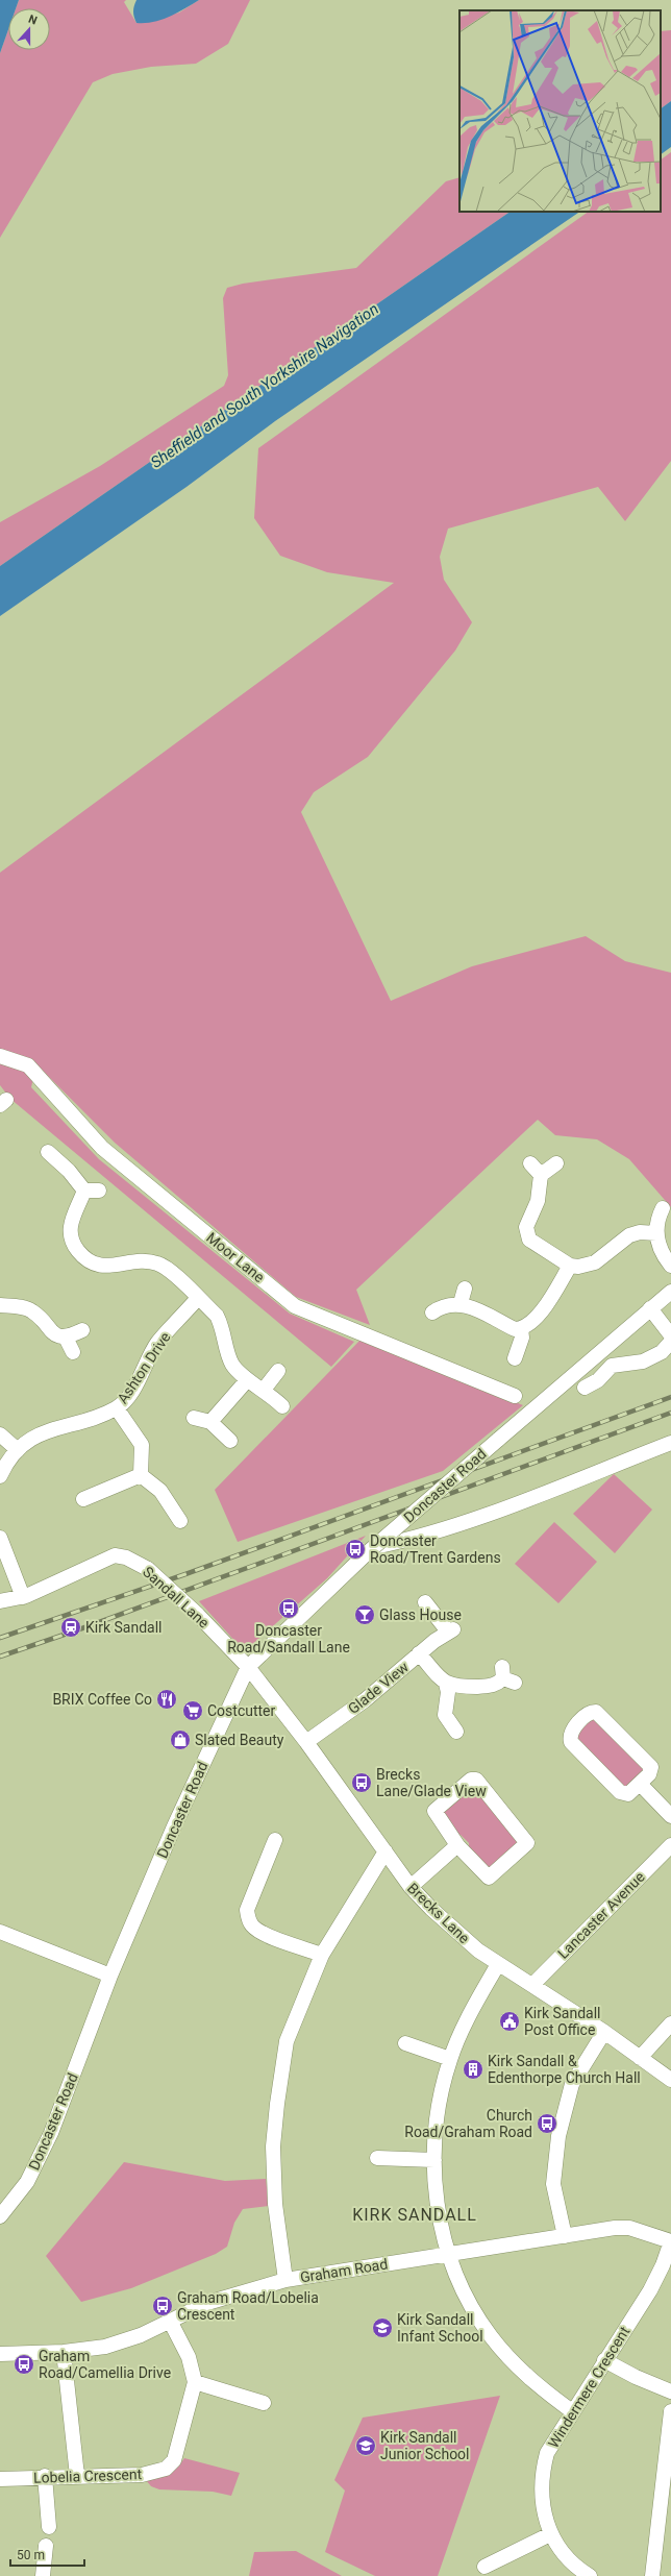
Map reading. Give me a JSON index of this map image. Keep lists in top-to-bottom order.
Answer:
{
  "streets": {
    "street": [
      "Moor Lane",
      "Ashton Drive",
      "Doncaster Road",
      "Sandall Lane",
      "Glade View",
      "Brecks Lane",
      "Lancaster Avenue",
      "Graham Road",
      "Windermere Crescent",
      "Lobelia Crescent"
    ]
  },
  "crossings": [
    ["Doncaster Road", "Sandall Lane"],
    ["Doncaster Road", "Brecks Lane"],
    ["Sandall Lane", "Brecks Lane"],
    ["Glade View", "Brecks Lane"],
    ["Brecks Lane", "Lancaster Avenue"],
    ["Graham Road", "Windermere Crescent"],
    ["Graham Road", "Lobelia Crescent"]
  ],
  "districts": ["KIRK SANDALL"],
  "water": ["Sheffield and South Yorkshire Navigation"],
  "places": {
    "bus stop": [
      "Doncaster Road/Trent Gardens",
      "Doncaster Road/Sandall Lane",
      "Brecks Lane/Glade View",
      "Church Road/Graham Road",
      "Graham Road/Lobelia Crescent",
      "Graham Road/Camellia Drive"
    ],
    "bar": ["Glass House"],
    "station": ["Kirk Sandall"],
    "restaurant": ["BRIX Coffee Co"],
    "supermarket": ["Costcutter"],
    "shop": ["Slated Beauty"],
    "public building": ["Kirk Sandall Post Office"],
    "building": ["Kirk Sandall & Edenthorpe Church Hall"],
    "school or university": ["Kirk Sandall Infant School", "Kirk Sandall Junior School"]
  },
  "scale_bar": "50 m",
  "north": "top"
}
